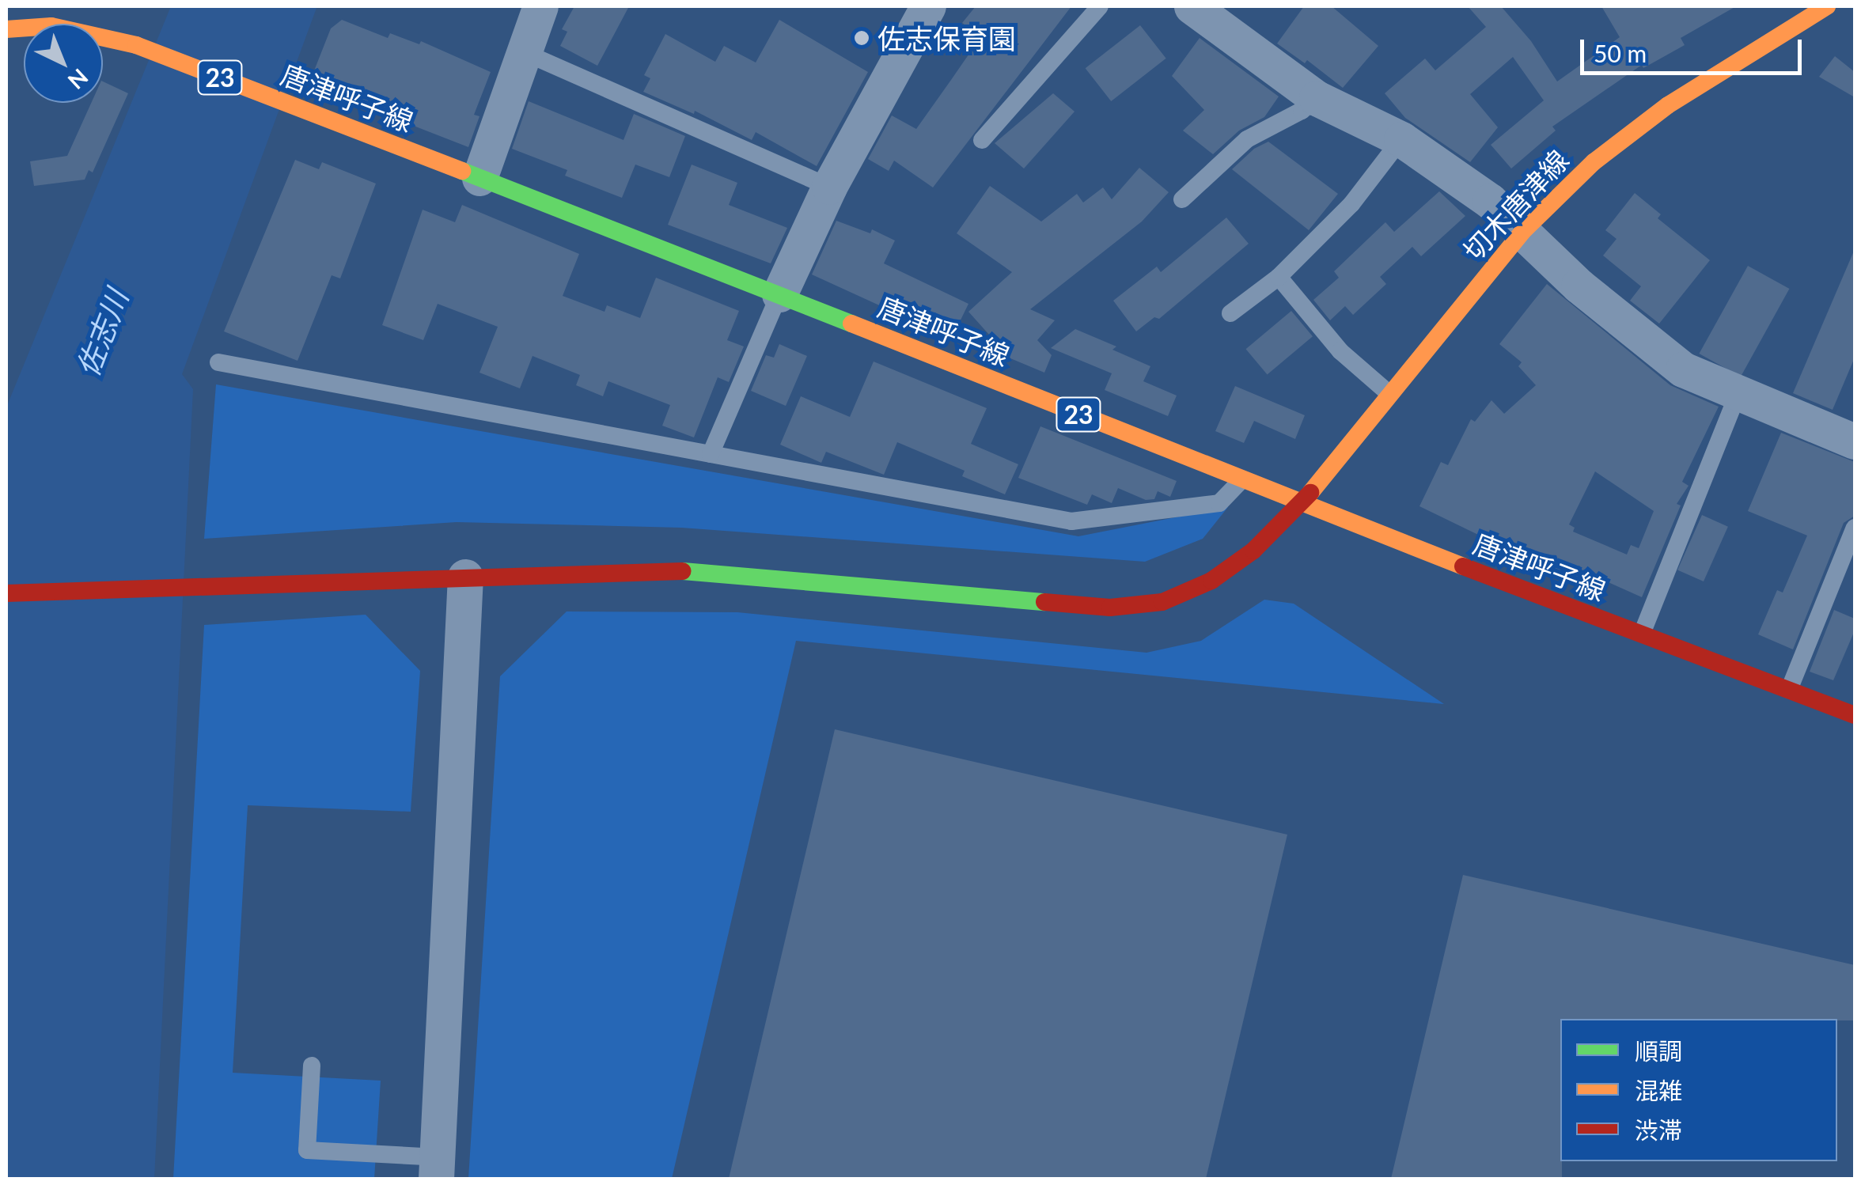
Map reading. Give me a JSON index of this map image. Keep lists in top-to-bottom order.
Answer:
{
  "streets": {
    "main road": ["23", "唐津呼子線", "切木唐津線"]
  },
  "crossings": [
    ["唐津呼子線", "切木唐津線"]
  ],
  "water": ["佐志川"],
  "places": ["佐志保育園"],
  "legend": ["順調", "混雑", "渋滞"],
  "scale_bar": "50 m",
  "north": "bottom right"
}
